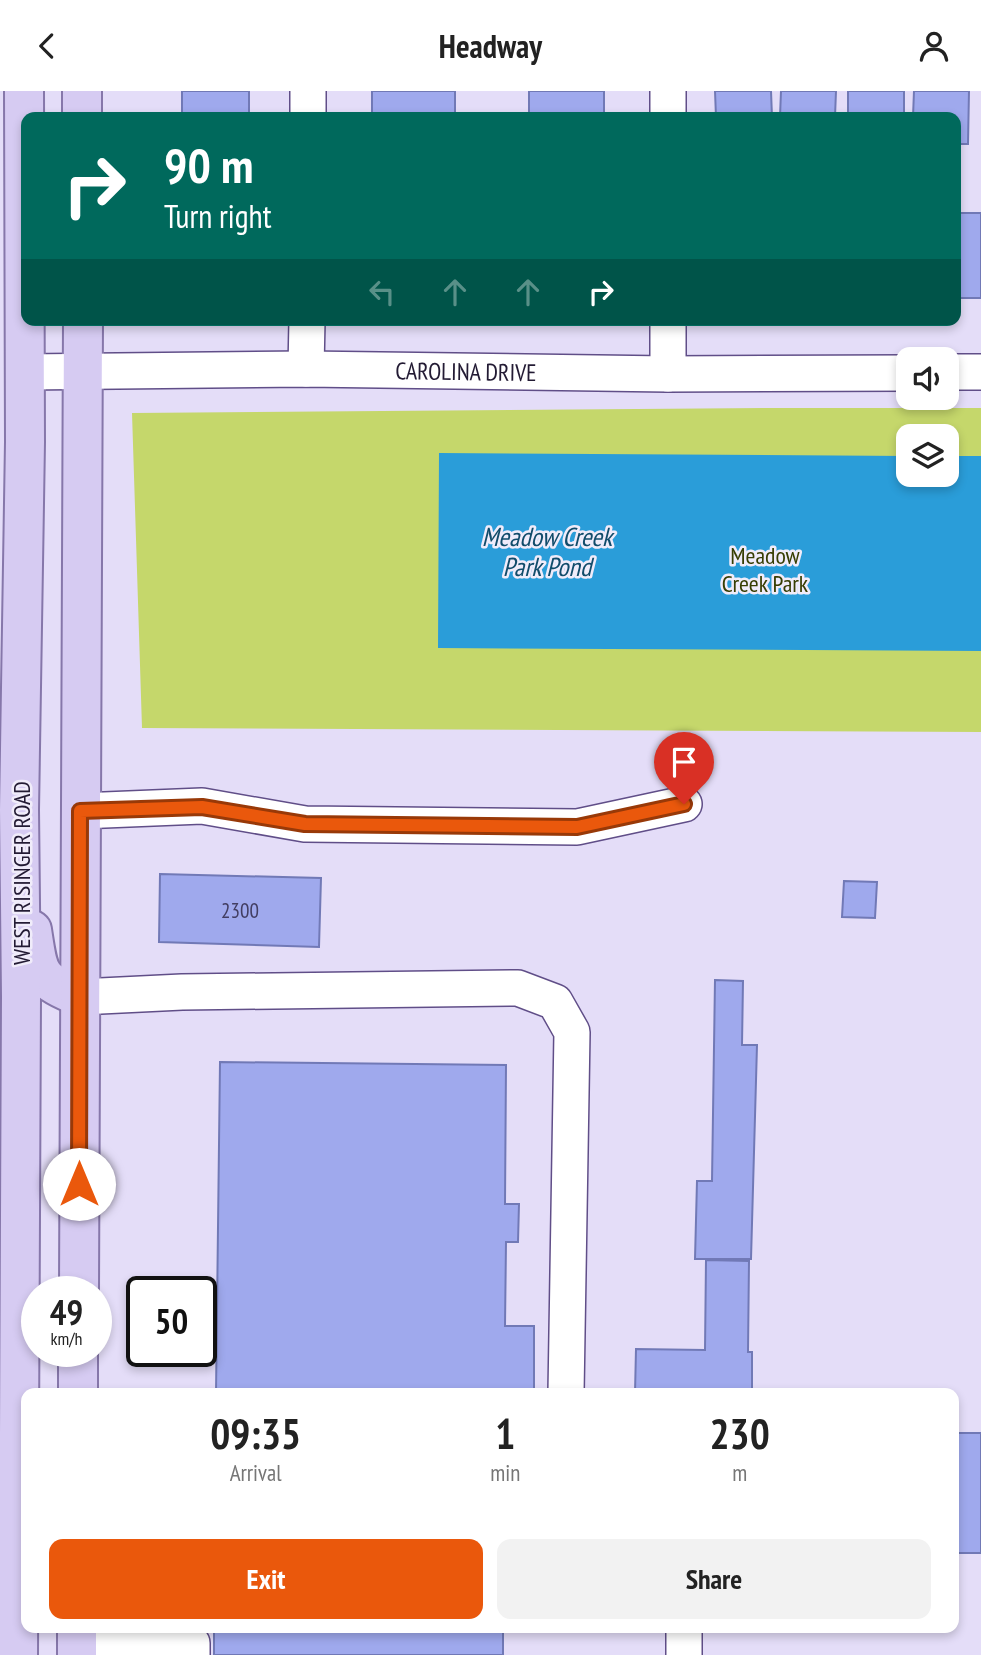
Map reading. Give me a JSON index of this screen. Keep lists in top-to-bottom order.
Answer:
{
  "streets": {
    "main road": ["WEST RISINGER ROAD"],
    "street": ["CAROLINA DRIVE"]
  },
  "crossings": [
    ["CAROLINA DRIVE", "WEST RISINGER ROAD"]
  ],
  "water": ["Meadow Creek Park Pond"],
  "parks": ["Meadow Creek Park"],
  "house_numbers": ["2300"],
  "page": {
    "header": "Headway",
    "turn": ["90 m", "Turn right"],
    "speed": "49 km/h",
    "limit": "50",
    "eta": [
      "09:35",
      "Arrival",
      "1",
      "min",
      "230",
      "m"
    ],
    "buttons": ["Exit", "Share"]
  }
}
